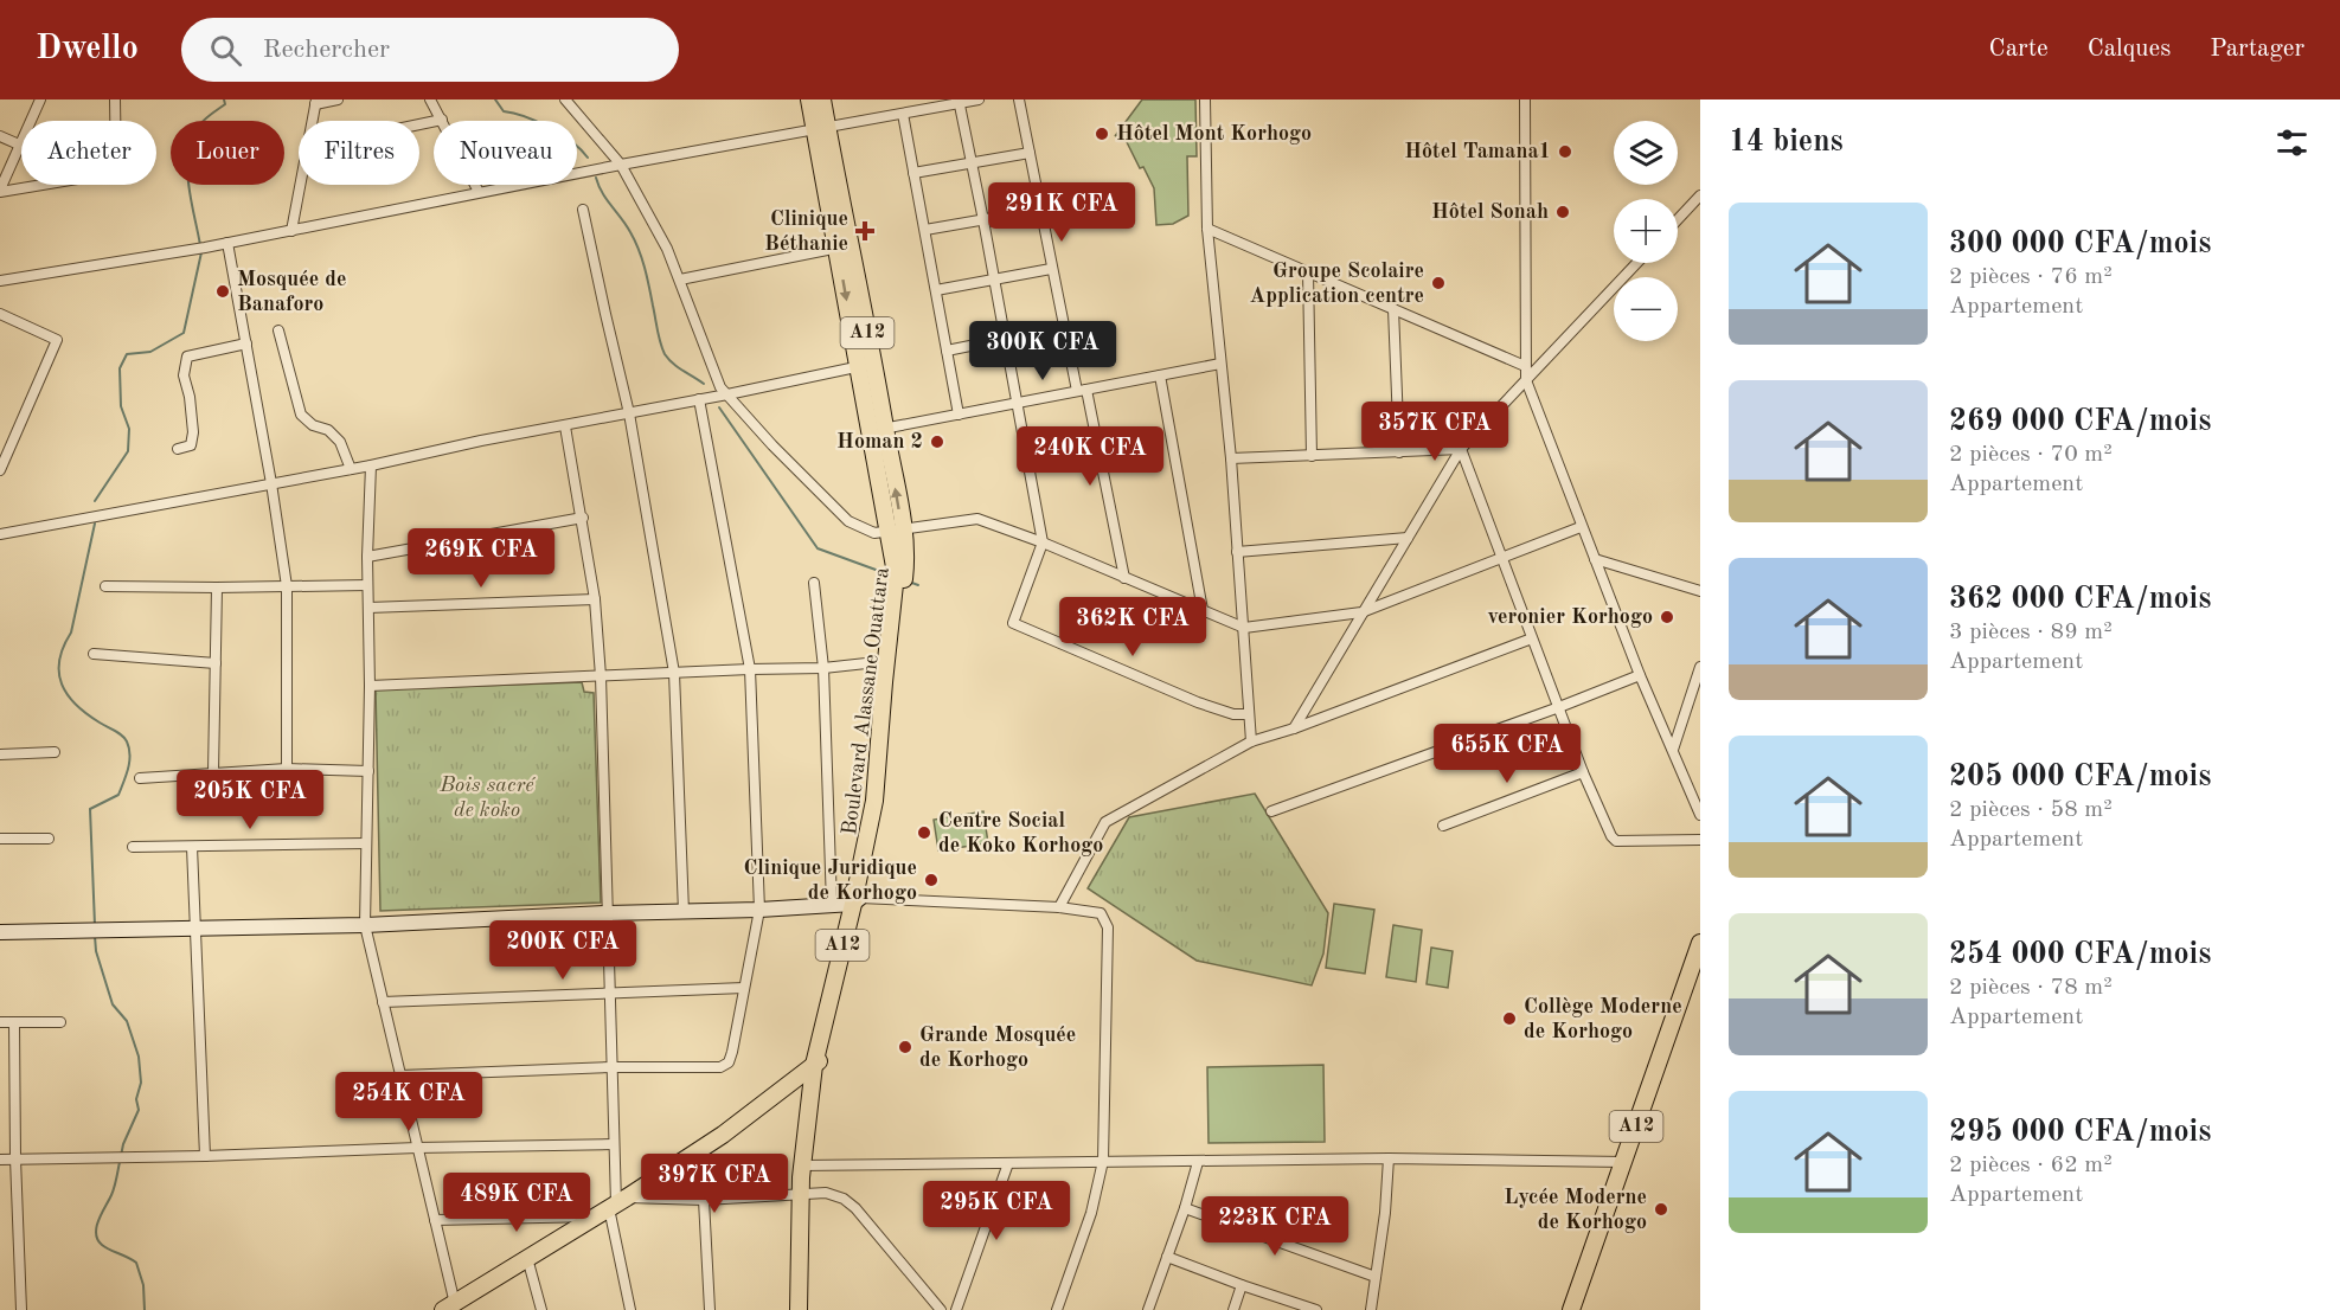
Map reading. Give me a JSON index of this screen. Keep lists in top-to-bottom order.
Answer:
{
  "streets": {
    "main road": ["A12", "Boulevard Alassane Ouattara"]
  },
  "parks": ["Bois sacré de koko"],
  "places": {
    "other": [
      "Hôtel Mont Korhogo",
      "Hôtel Tamana1",
      "Hôtel Sonah",
      "Groupe Scolaire Application centre",
      "Mosquée de Banaforo",
      "Homan 2",
      "veronier Korhogo",
      "Centre Social de Koko Korhogo",
      "Clinique Juridique de Korhogo",
      "Collège Moderne de Korhogo",
      "Grande Mosquée de Korhogo",
      "Lycée Moderne de Korhogo"
    ],
    "health": ["Clinique Béthanie"]
  },
  "page": {
    "header": "Dwello",
    "search": "Rechercher",
    "nav": ["Carte", "Calques", "Partager"],
    "heading": "14 biens",
    "map_buttons": ["+", "−"],
    "chip": [
      "Acheter",
      "Louer",
      "Filtres",
      "Nouveau"
    ],
    "price": [
      "291K CFA",
      "300K CFA",
      "357K CFA",
      "240K CFA",
      "269K CFA",
      "362K CFA",
      "655K CFA",
      "205K CFA",
      "200K CFA",
      "254K CFA",
      "397K CFA",
      "489K CFA",
      "295K CFA",
      "223K CFA"
    ],
    "list": [
      {
        "name": "300 000 CFA/mois",
        "note": "2 pièces · 76 m² · Appartement"
      },
      {
        "name": "269 000 CFA/mois",
        "note": "2 pièces · 70 m² · Appartement"
      },
      {
        "name": "362 000 CFA/mois",
        "note": "3 pièces · 89 m² · Appartement"
      },
      {
        "name": "205 000 CFA/mois",
        "note": "2 pièces · 58 m² · Appartement"
      },
      {
        "name": "254 000 CFA/mois",
        "note": "2 pièces · 78 m² · Appartement"
      },
      {
        "name": "295 000 CFA/mois",
        "note": "2 pièces · 62 m² · Appartement"
      }
    ]
  }
}
